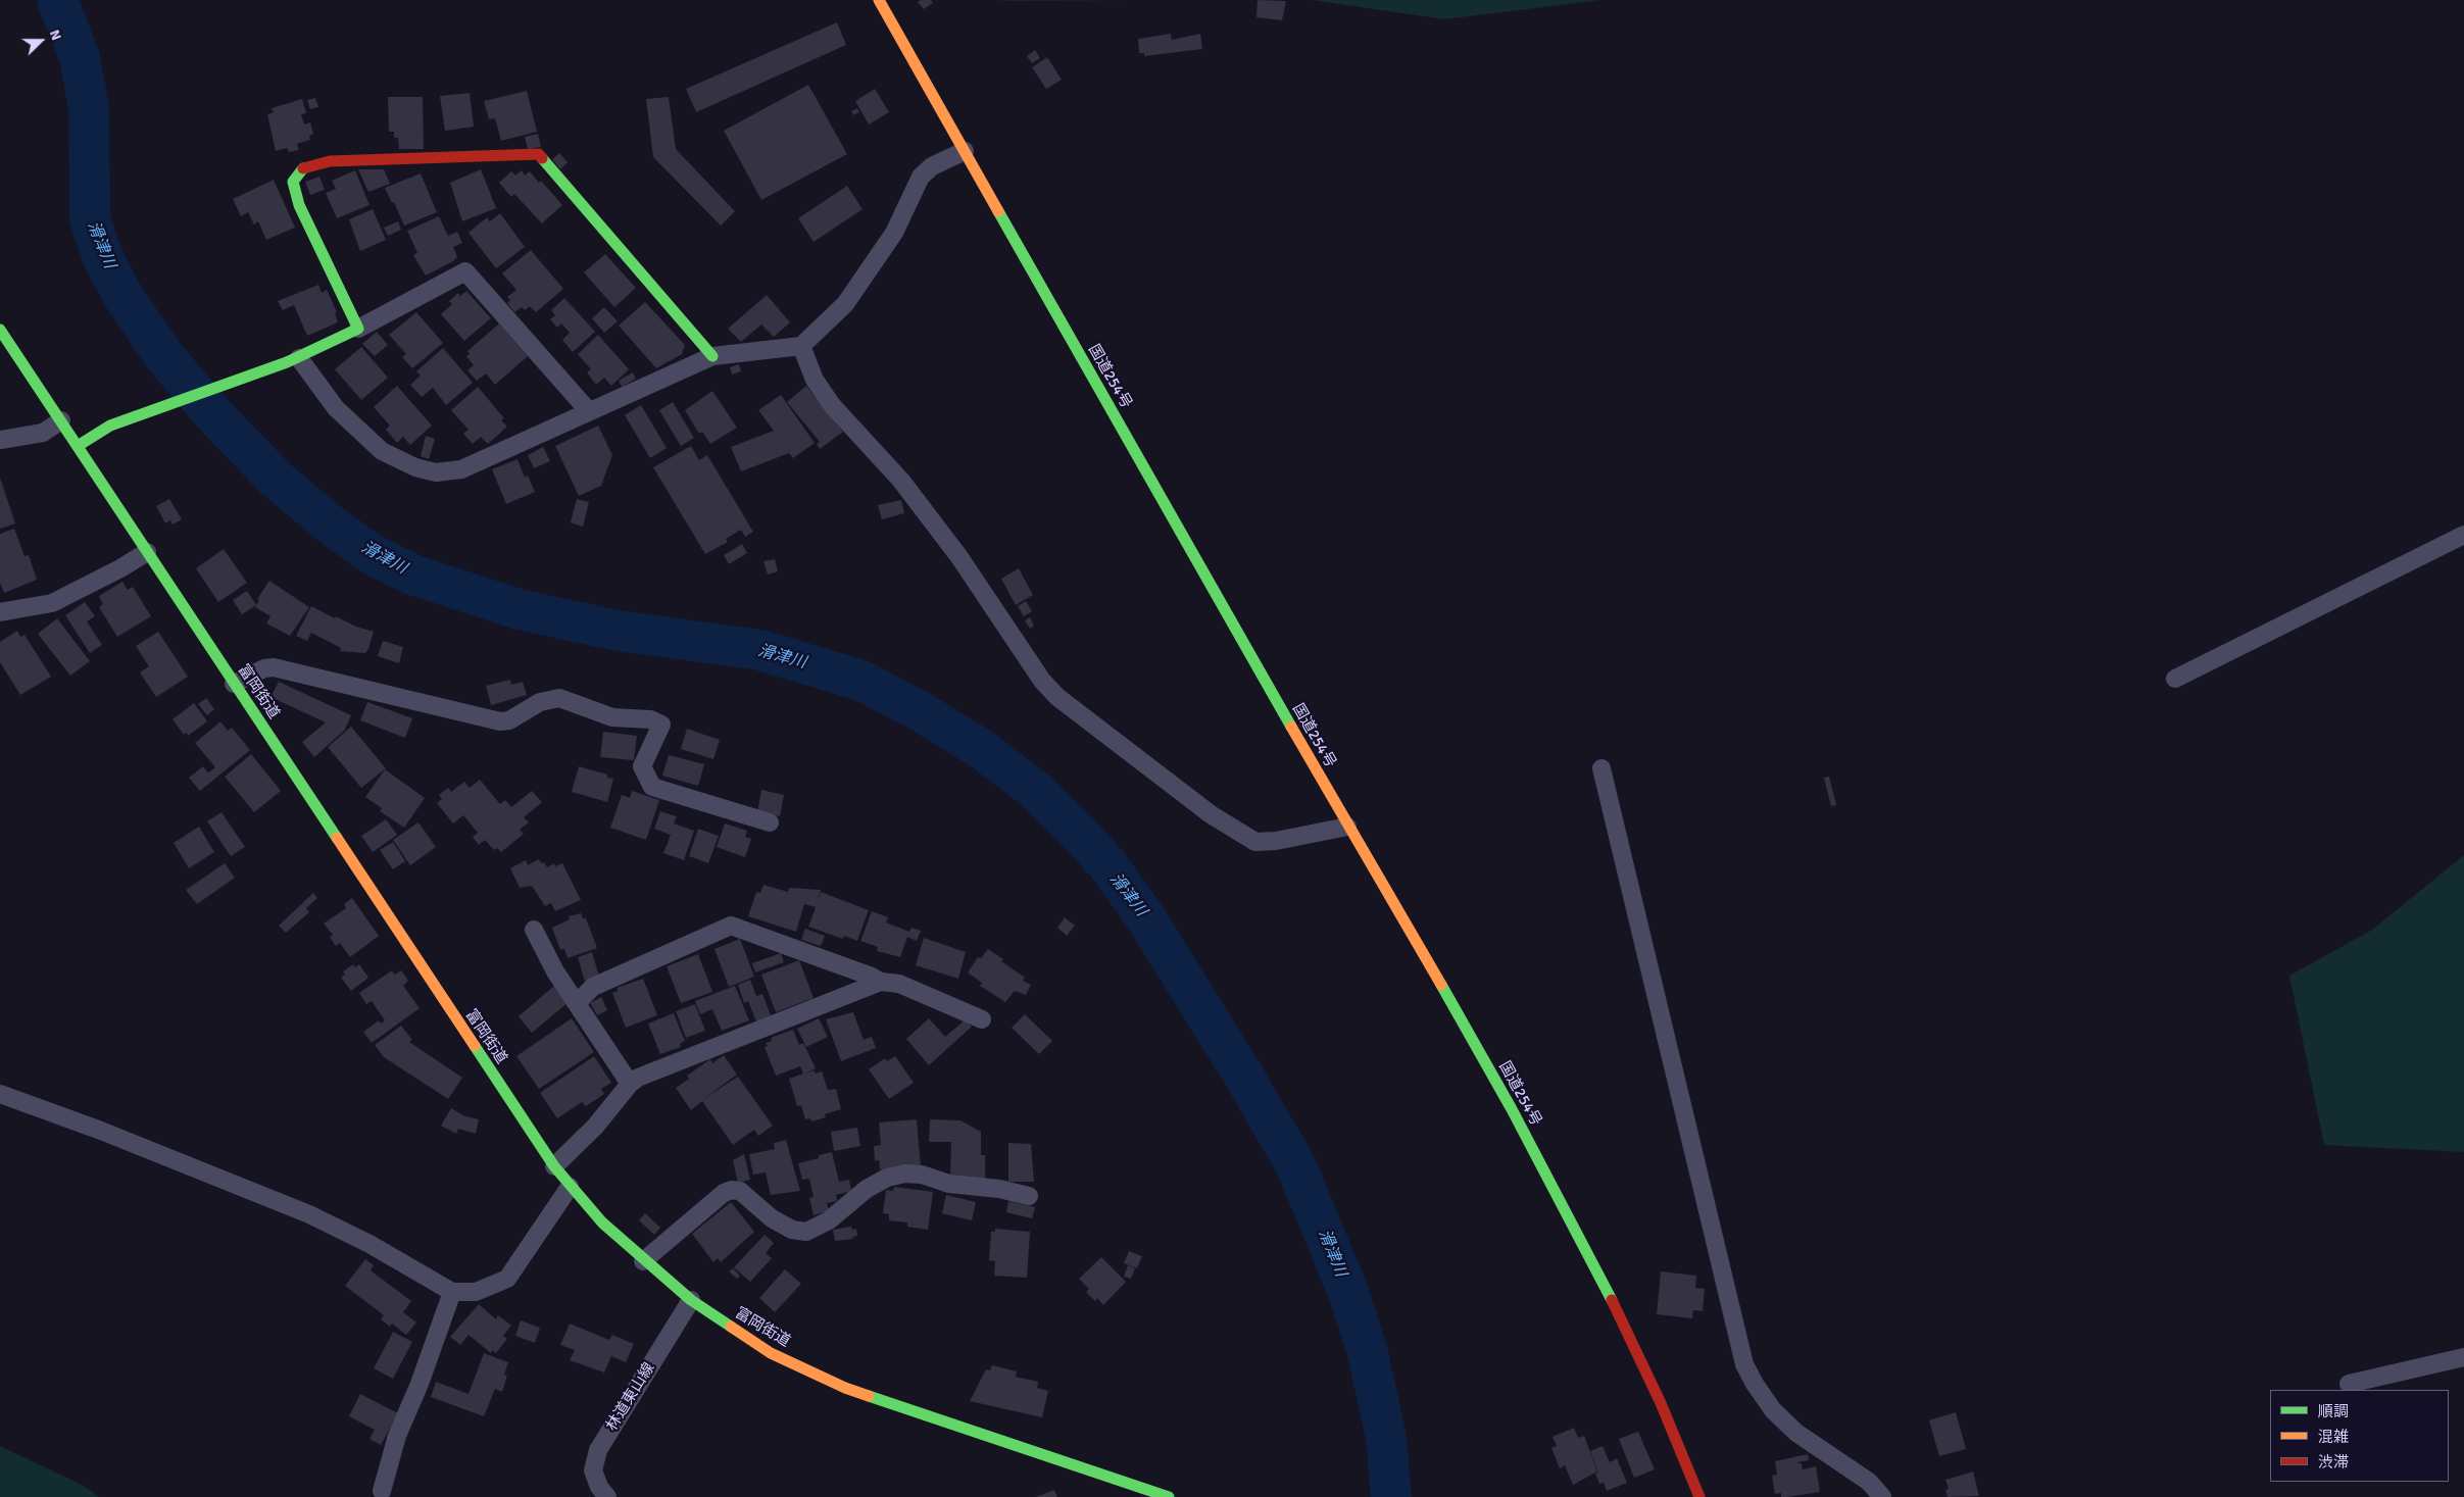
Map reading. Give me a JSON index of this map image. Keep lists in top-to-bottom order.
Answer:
{
  "streets": {
    "main road": ["国道254号", "富岡街道"],
    "street": ["林道東山線"]
  },
  "crossings": [
    ["富岡街道", "林道東山線"]
  ],
  "water": ["滑津川"],
  "legend": ["順調", "混雑", "渋滞"],
  "north": "right"
}
